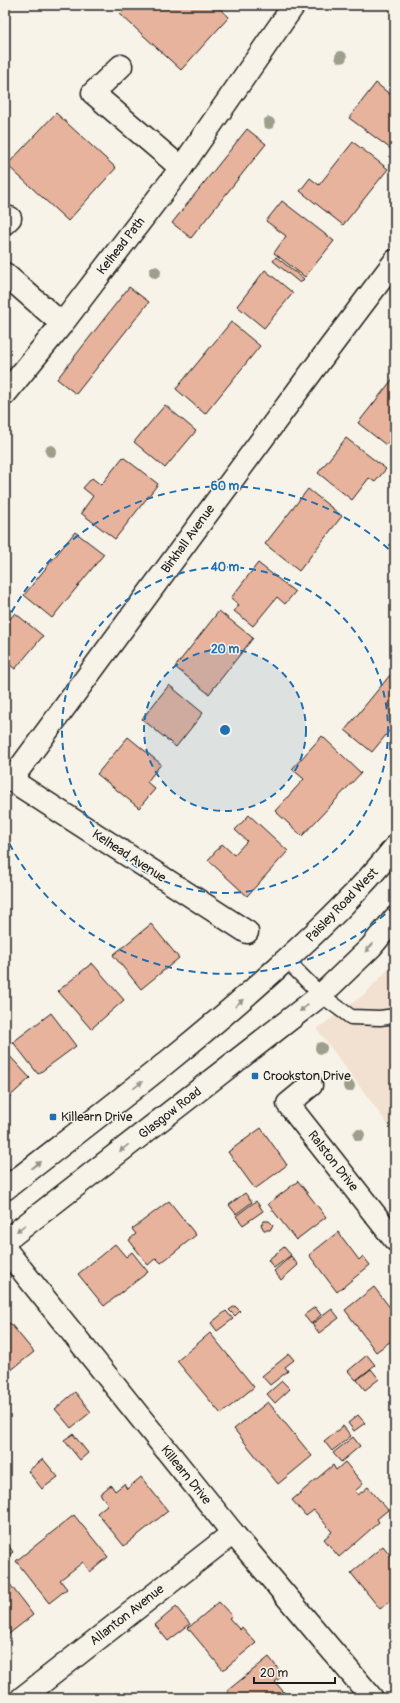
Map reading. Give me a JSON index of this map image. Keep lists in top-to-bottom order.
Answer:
{
  "streets": {
    "street": [
      "Kelhead Path",
      "Birkhall Avenue",
      "Kelhead Avenue",
      "Paisley Road West",
      "Glasgow Road",
      "Ralston Drive",
      "Killearn Drive",
      "Allanton Avenue"
    ]
  },
  "crossings": [
    ["Birkhall Avenue", "Kelhead Avenue"],
    ["Killearn Drive", "Allanton Avenue"]
  ],
  "places": {
    "transit": ["Crookston Drive", "Killearn Drive"]
  },
  "scale_bar": "20 m",
  "rings": ["60 m", "40 m", "20 m"]
}
